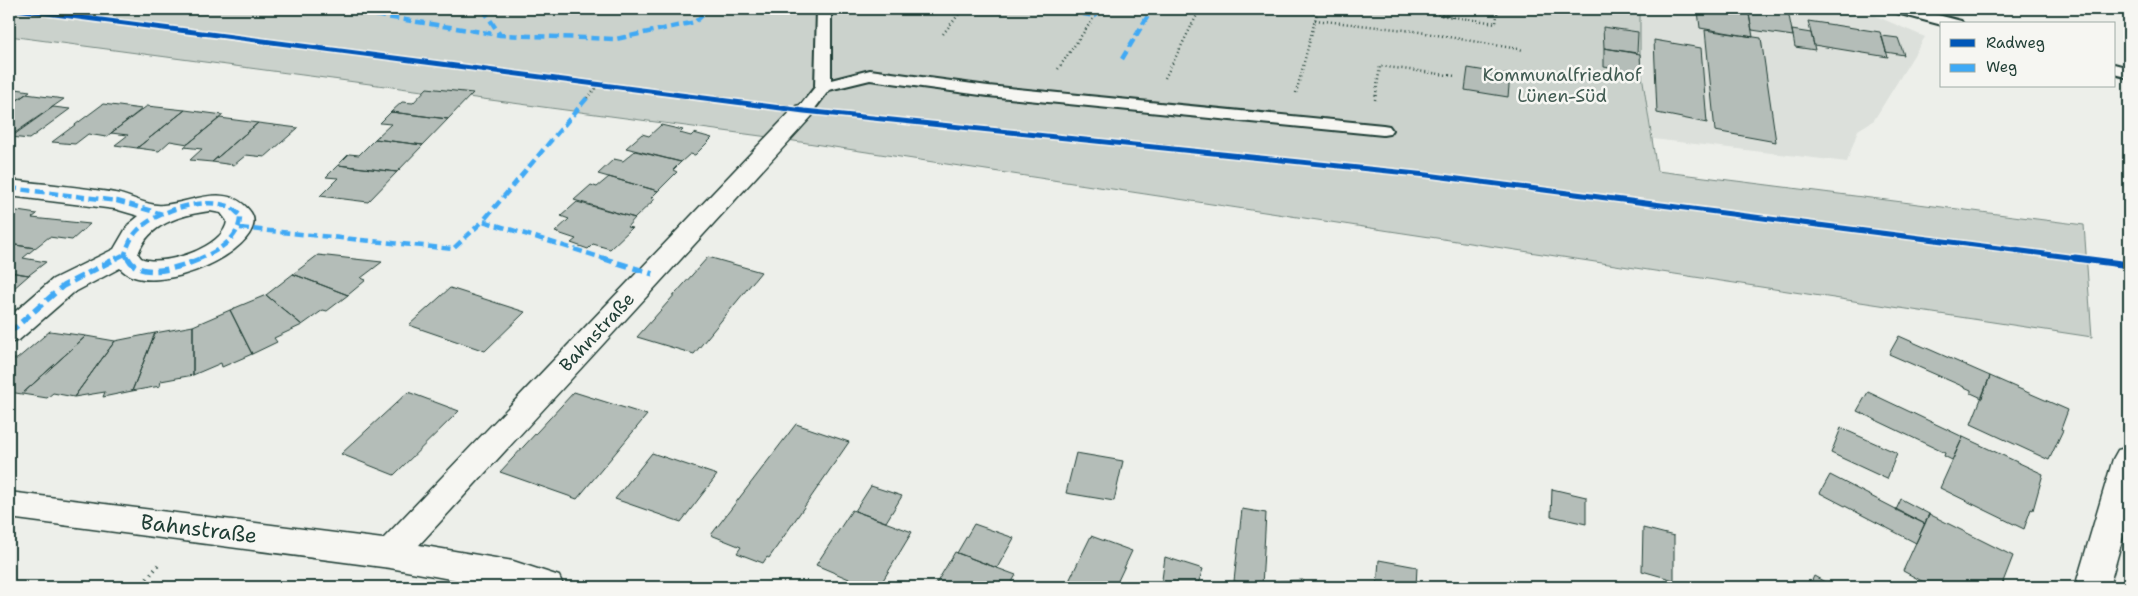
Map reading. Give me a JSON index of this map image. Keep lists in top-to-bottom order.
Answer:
{
  "streets": {
    "street": ["Bahnstraße"]
  },
  "parks": ["Kommunalfriedhof Lünen-Süd"],
  "legend": ["Radweg", "Weg"]
}
